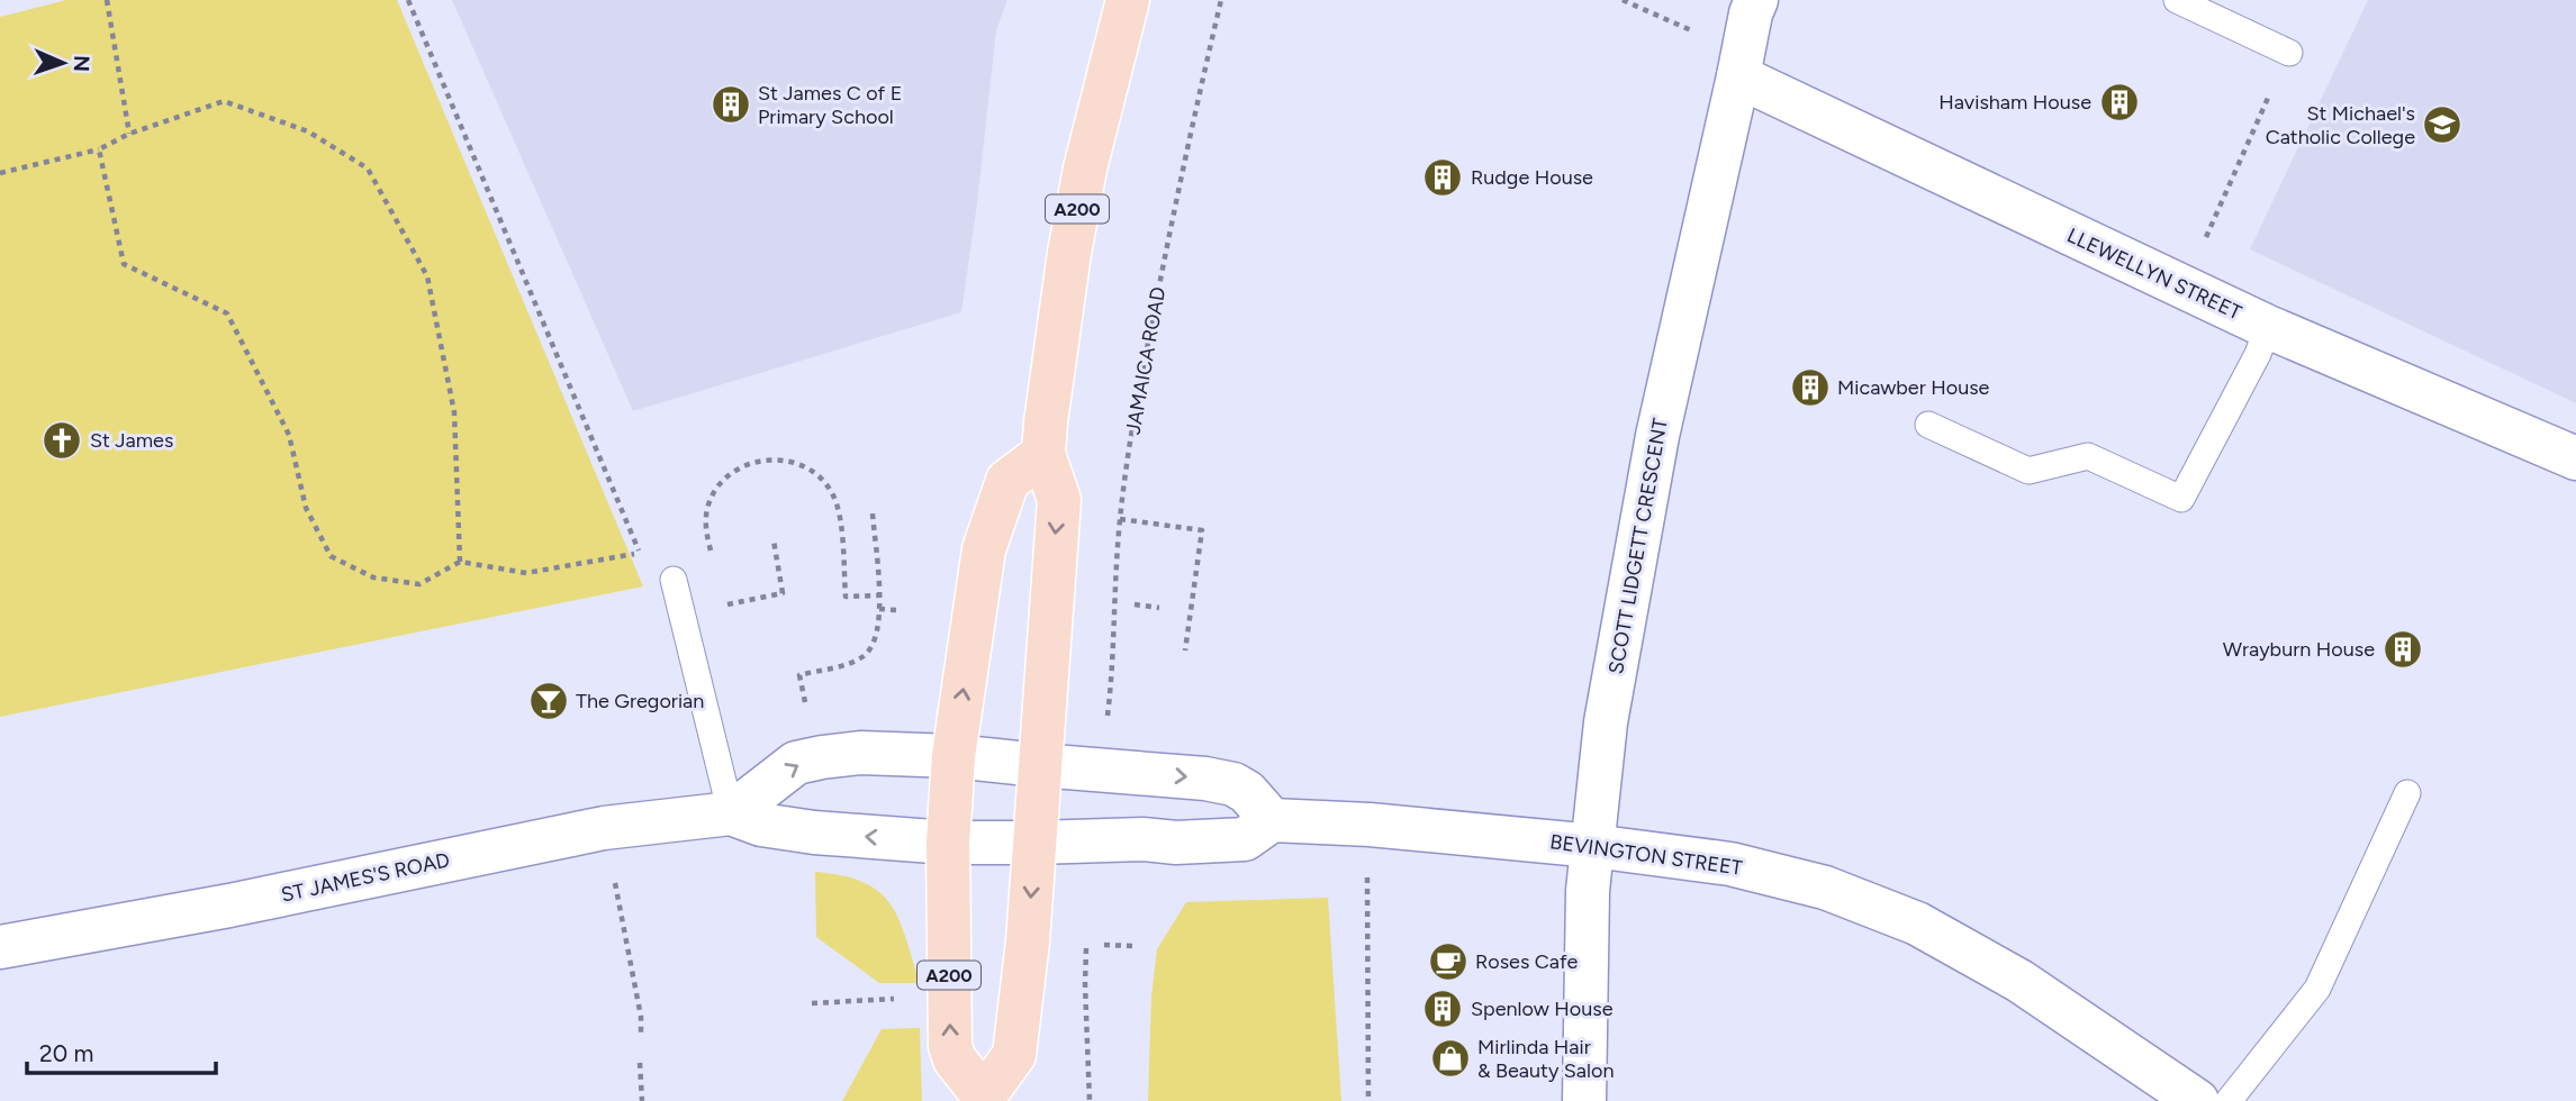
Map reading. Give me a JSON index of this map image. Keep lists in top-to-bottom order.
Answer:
{
  "streets": {
    "main road": ["A200"],
    "street": [
      "LLEWELLYN STREET",
      "SCOTT LIDGETT CRESCENT",
      "BEVINGTON STREET",
      "ST JAMES'S ROAD"
    ],
    "path": ["JAMAICA ROAD"]
  },
  "crossings": [
    ["A200", "ST JAMES'S ROAD"],
    ["LLEWELLYN STREET", "SCOTT LIDGETT CRESCENT"],
    ["SCOTT LIDGETT CRESCENT", "BEVINGTON STREET"]
  ],
  "places": {
    "building": [
      "Havisham House",
      "St James C of E Primary School",
      "Rudge House",
      "Micawber House",
      "Wrayburn House",
      "Spenlow House"
    ],
    "school or university": ["St Michael's Catholic College"],
    "church": ["St James"],
    "bar": ["The Gregorian"],
    "cafe": ["Roses Cafe"],
    "shop": ["Mirlinda Hair & Beauty Salon"]
  },
  "scale_bar": "20 m",
  "north": "right"
}
